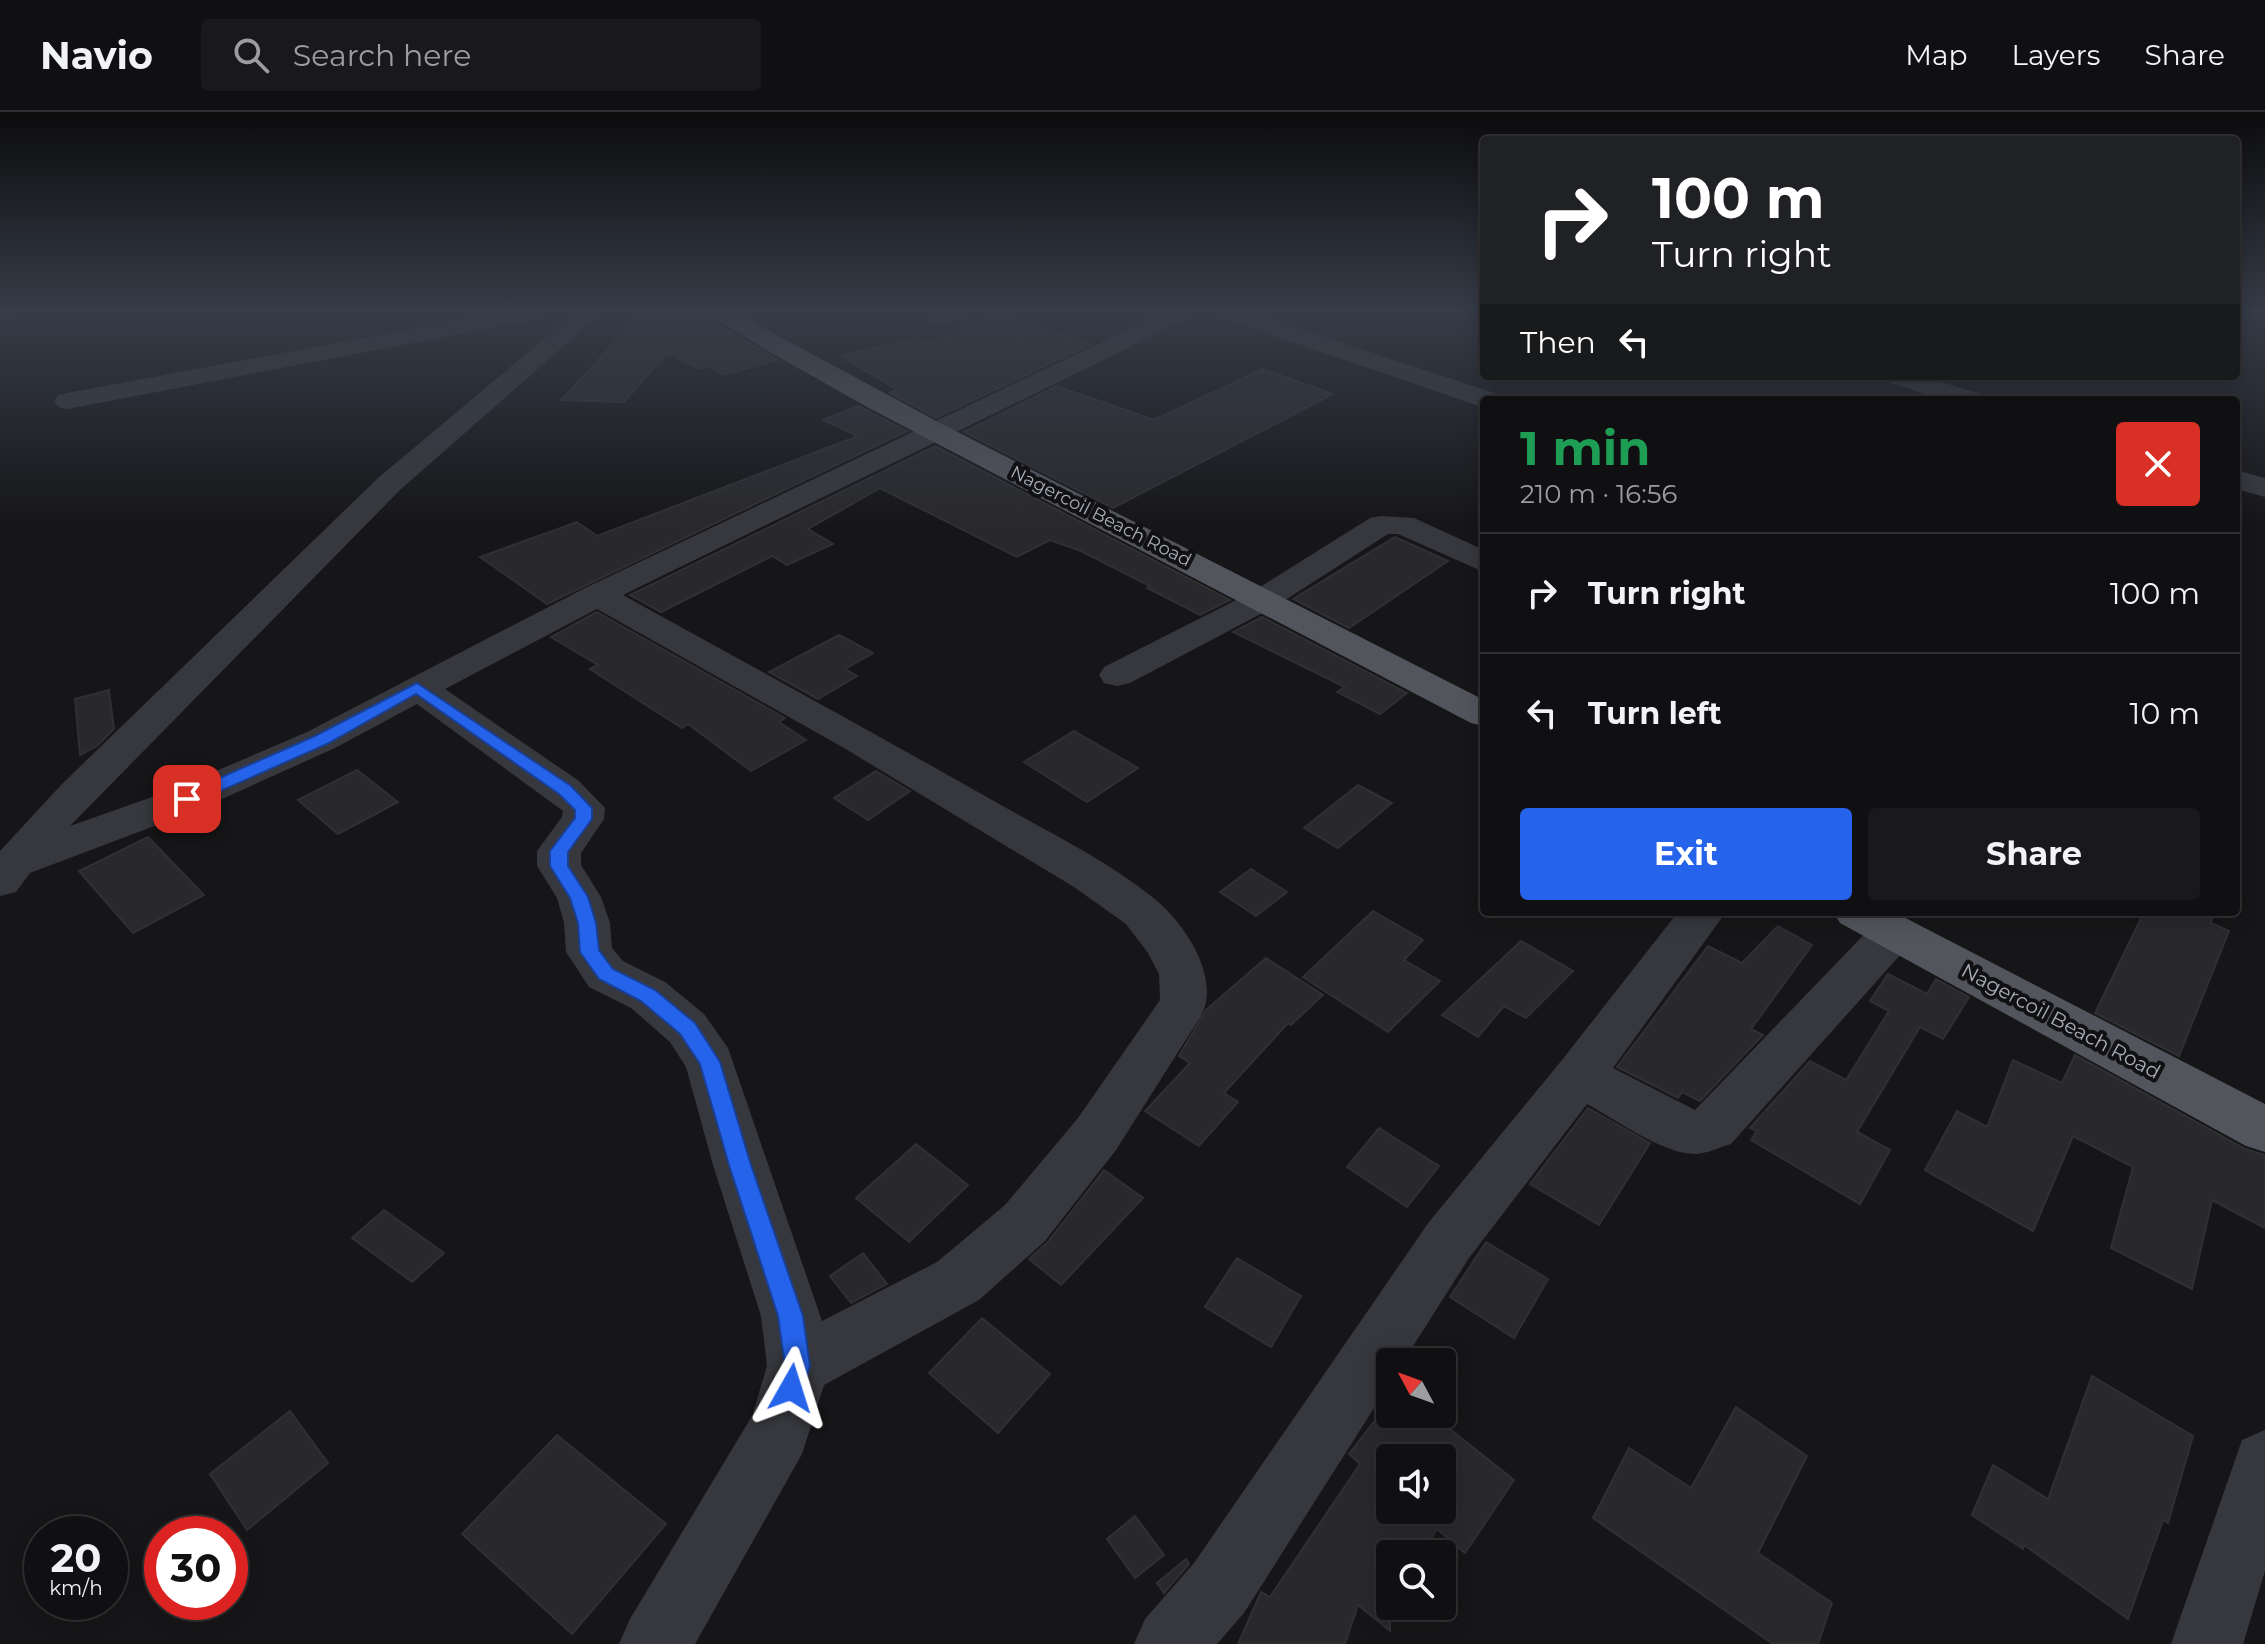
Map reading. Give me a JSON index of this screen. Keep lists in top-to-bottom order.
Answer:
{
  "streets": {
    "main road": ["Nagercoil Beach Road"]
  },
  "north": "top left",
  "page": {
    "header": "Navio",
    "search": "Search here",
    "nav": ["Map", "Layers", "Share"],
    "turn": ["100 m", "Turn right"],
    "then": "Then",
    "heading": ["1 min", "210 m · 16:56"],
    "list": [
      {
        "name": "Turn right",
        "value": "100 m"
      },
      {
        "name": "Turn left",
        "value": "10 m"
      }
    ],
    "buttons": ["Exit", "Share"],
    "speed": "20 km/h",
    "limit": "30"
  }
}
